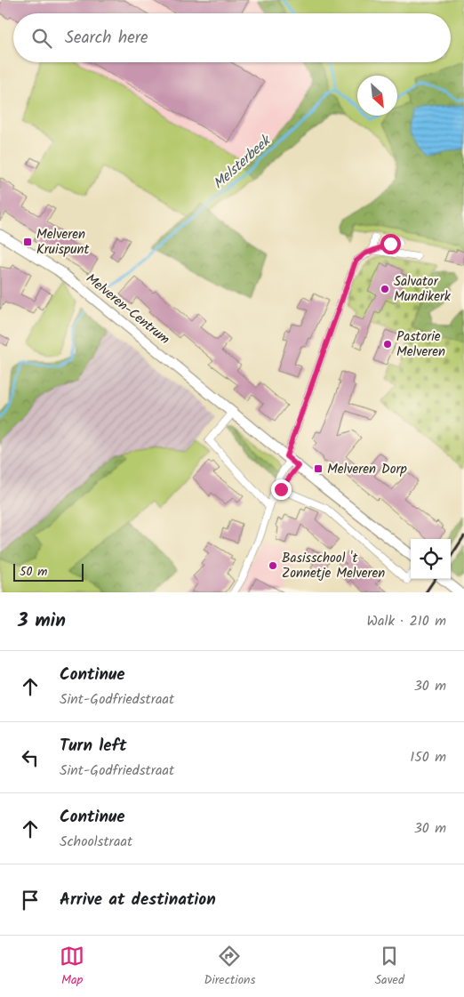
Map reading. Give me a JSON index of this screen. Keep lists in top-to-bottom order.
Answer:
{
  "streets": {
    "main road": ["Melveren-Centrum"]
  },
  "water": ["Melsterbeek"],
  "places": {
    "transit": ["Melveren Kruispunt", "Melveren Dorp"],
    "other": ["Salvator Mundikerk", "Pastorie Melveren", "Basisschool 't Zonnetje Melveren"]
  },
  "scale_bar": "50 m",
  "north": "bottom right",
  "page": {
    "search": "Search here",
    "scale": "50 m",
    "heading": ["3 min", "Walk · 210 m"],
    "list": [
      ["Continue", "Sint-Godfriedstraat", "30 m"],
      ["Turn left", "Sint-Godfriedstraat", "150 m"],
      ["Continue", "Schoolstraat", "30 m"],
      "Arrive at destination"
    ],
    "nav": ["Map", "Directions", "Saved"]
  }
}
